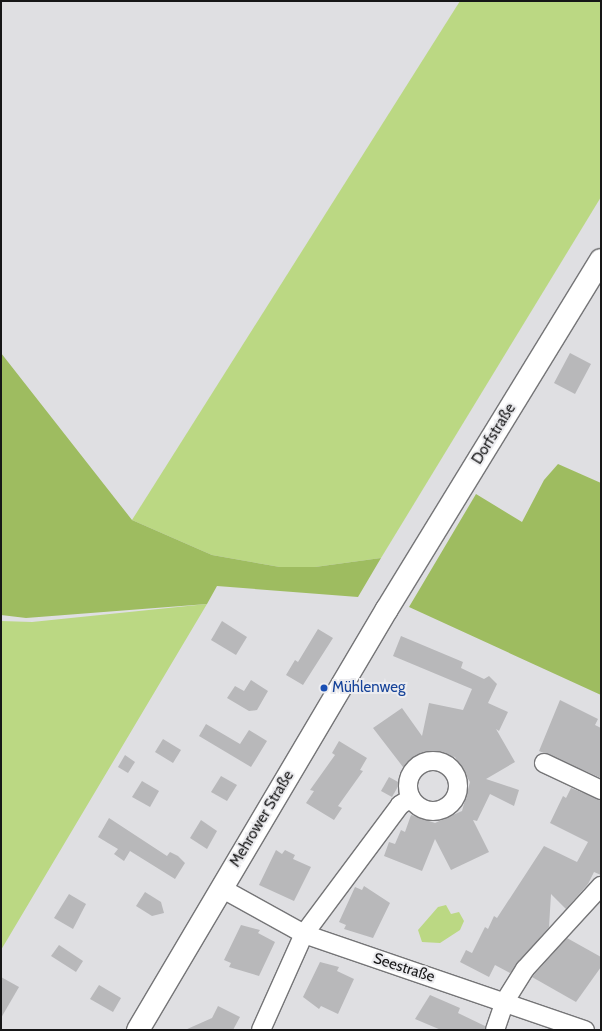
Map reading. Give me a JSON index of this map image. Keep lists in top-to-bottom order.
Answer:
{
  "streets": {
    "main road": ["Dorfstraße", "Mehrower Straße"],
    "street": ["Seestraße"]
  },
  "crossings": [
    ["Dorfstraße", "Mehrower Straße"],
    ["Mehrower Straße", "Seestraße"]
  ],
  "places": ["Mühlenweg"]
}
